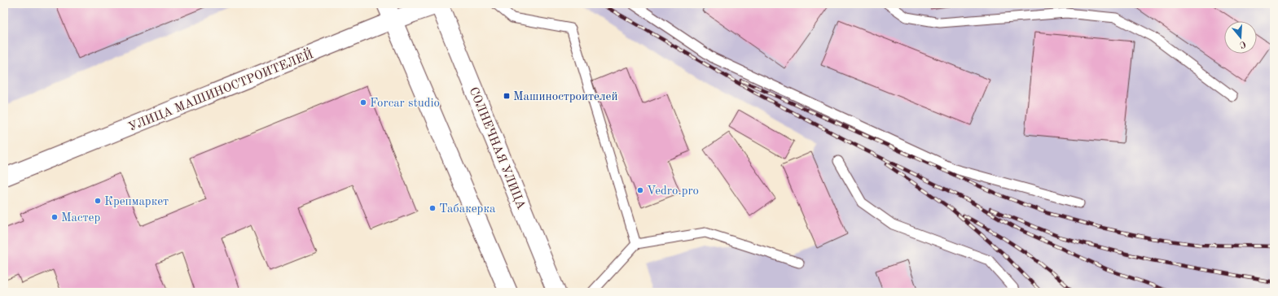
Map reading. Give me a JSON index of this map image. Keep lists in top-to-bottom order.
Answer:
{
  "streets": {
    "main road": ["УЛИЦА МАШИНОСТРОИТЕЛЕЙ", "СОЛНЕЧНАЯ УЛИЦА"]
  },
  "crossings": [
    ["УЛИЦА МАШИНОСТРОИТЕЛЕЙ", "СОЛНЕЧНАЯ УЛИЦА"]
  ],
  "places": {
    "transit": ["Машиностроителей"],
    "other": [
      "Forcar studio",
      "Vedro.pro",
      "Крепмаркет",
      "Табакерка",
      "Мастер"
    ]
  },
  "north": "bottom"
}
